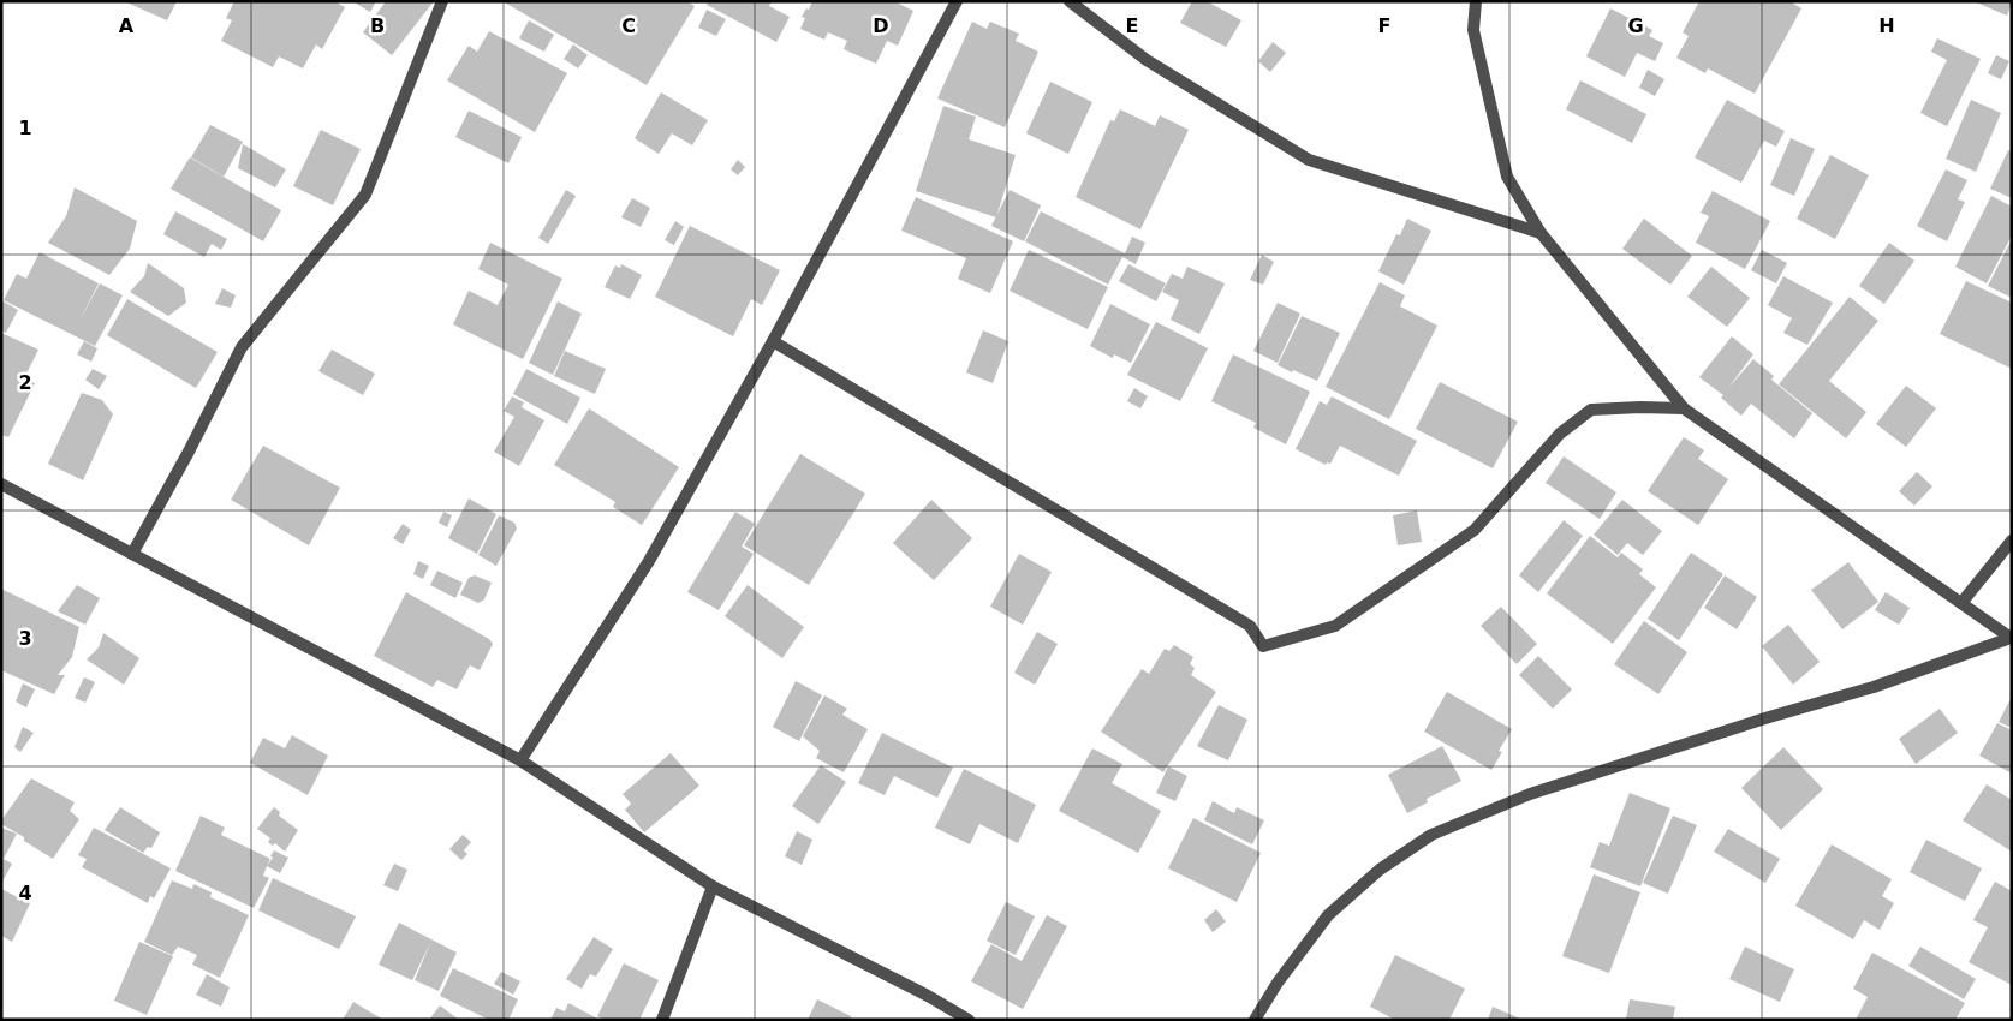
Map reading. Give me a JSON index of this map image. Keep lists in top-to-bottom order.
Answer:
{
  "grid": {
    "columns": [
      "A",
      "B",
      "C",
      "D",
      "E",
      "F",
      "G",
      "H"
    ],
    "rows": [
      "1",
      "2",
      "3",
      "4"
    ]
  }
}
